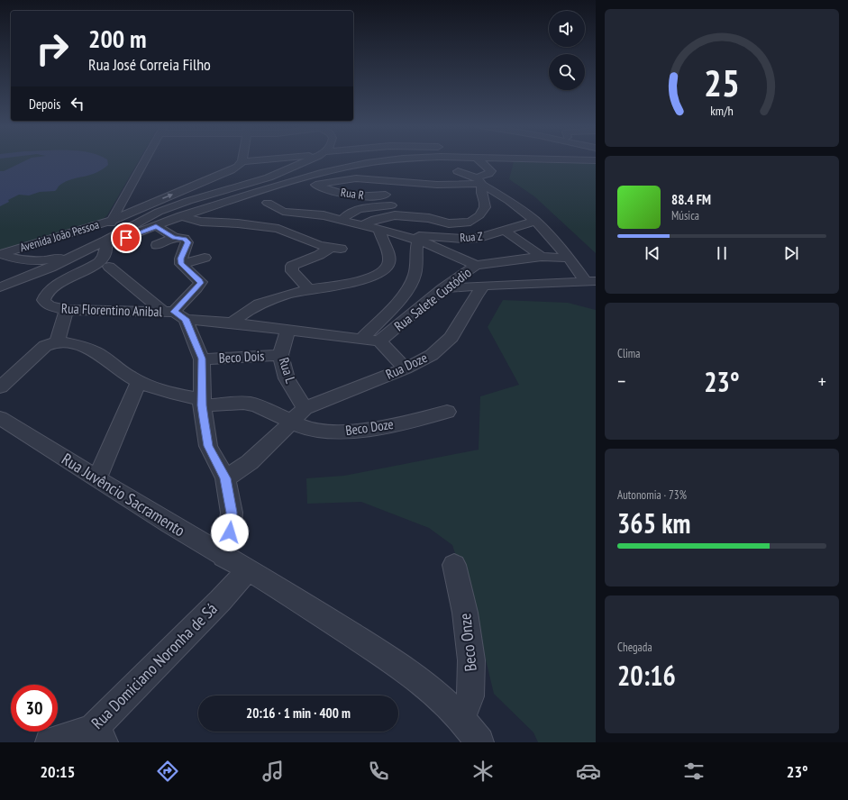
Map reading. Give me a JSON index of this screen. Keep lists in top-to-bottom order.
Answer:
{
  "streets": {
    "street": [
      "Rua R",
      "Avenida João Pessoa",
      "Rua Z",
      "Rua Salete Custódio",
      "Rua Florentino Anibal",
      "Beco Dois",
      "Rua Doze",
      "Rua L",
      "Beco Doze",
      "Rua Juvêncio Sacramento",
      "Beco Onze",
      "Rua Domiciano Noronha de Sá"
    ]
  },
  "crossings": [
    ["Rua Salete Custódio", "Rua Florentino Anibal"],
    ["Rua Florentino Anibal", "Rua L"],
    ["Beco Dois", "Rua L"],
    ["Rua Doze", "Rua L"],
    ["Rua Doze", "Beco Doze"],
    ["Rua L", "Beco Doze"],
    ["Rua Juvêncio Sacramento", "Beco Onze"],
    ["Rua Juvêncio Sacramento", "Rua Domiciano Noronha de Sá"]
  ],
  "page": {
    "turn": ["200 m", "Rua José Correia Filho"],
    "then": "Depois",
    "song": ["88.4 FM", "Música"],
    "tile": [
      "Clima",
      ["Autonomia · 73%", "365 km"],
      ["Chegada", "20:16"]
    ],
    "heat": ["−", "23°", "+"],
    "limit": "30",
    "trip": "20:16 · 1 min · 400 m",
    "tabs": ["20:15", "23°"],
    "gauge": ["25", "km/h"]
  }
}
